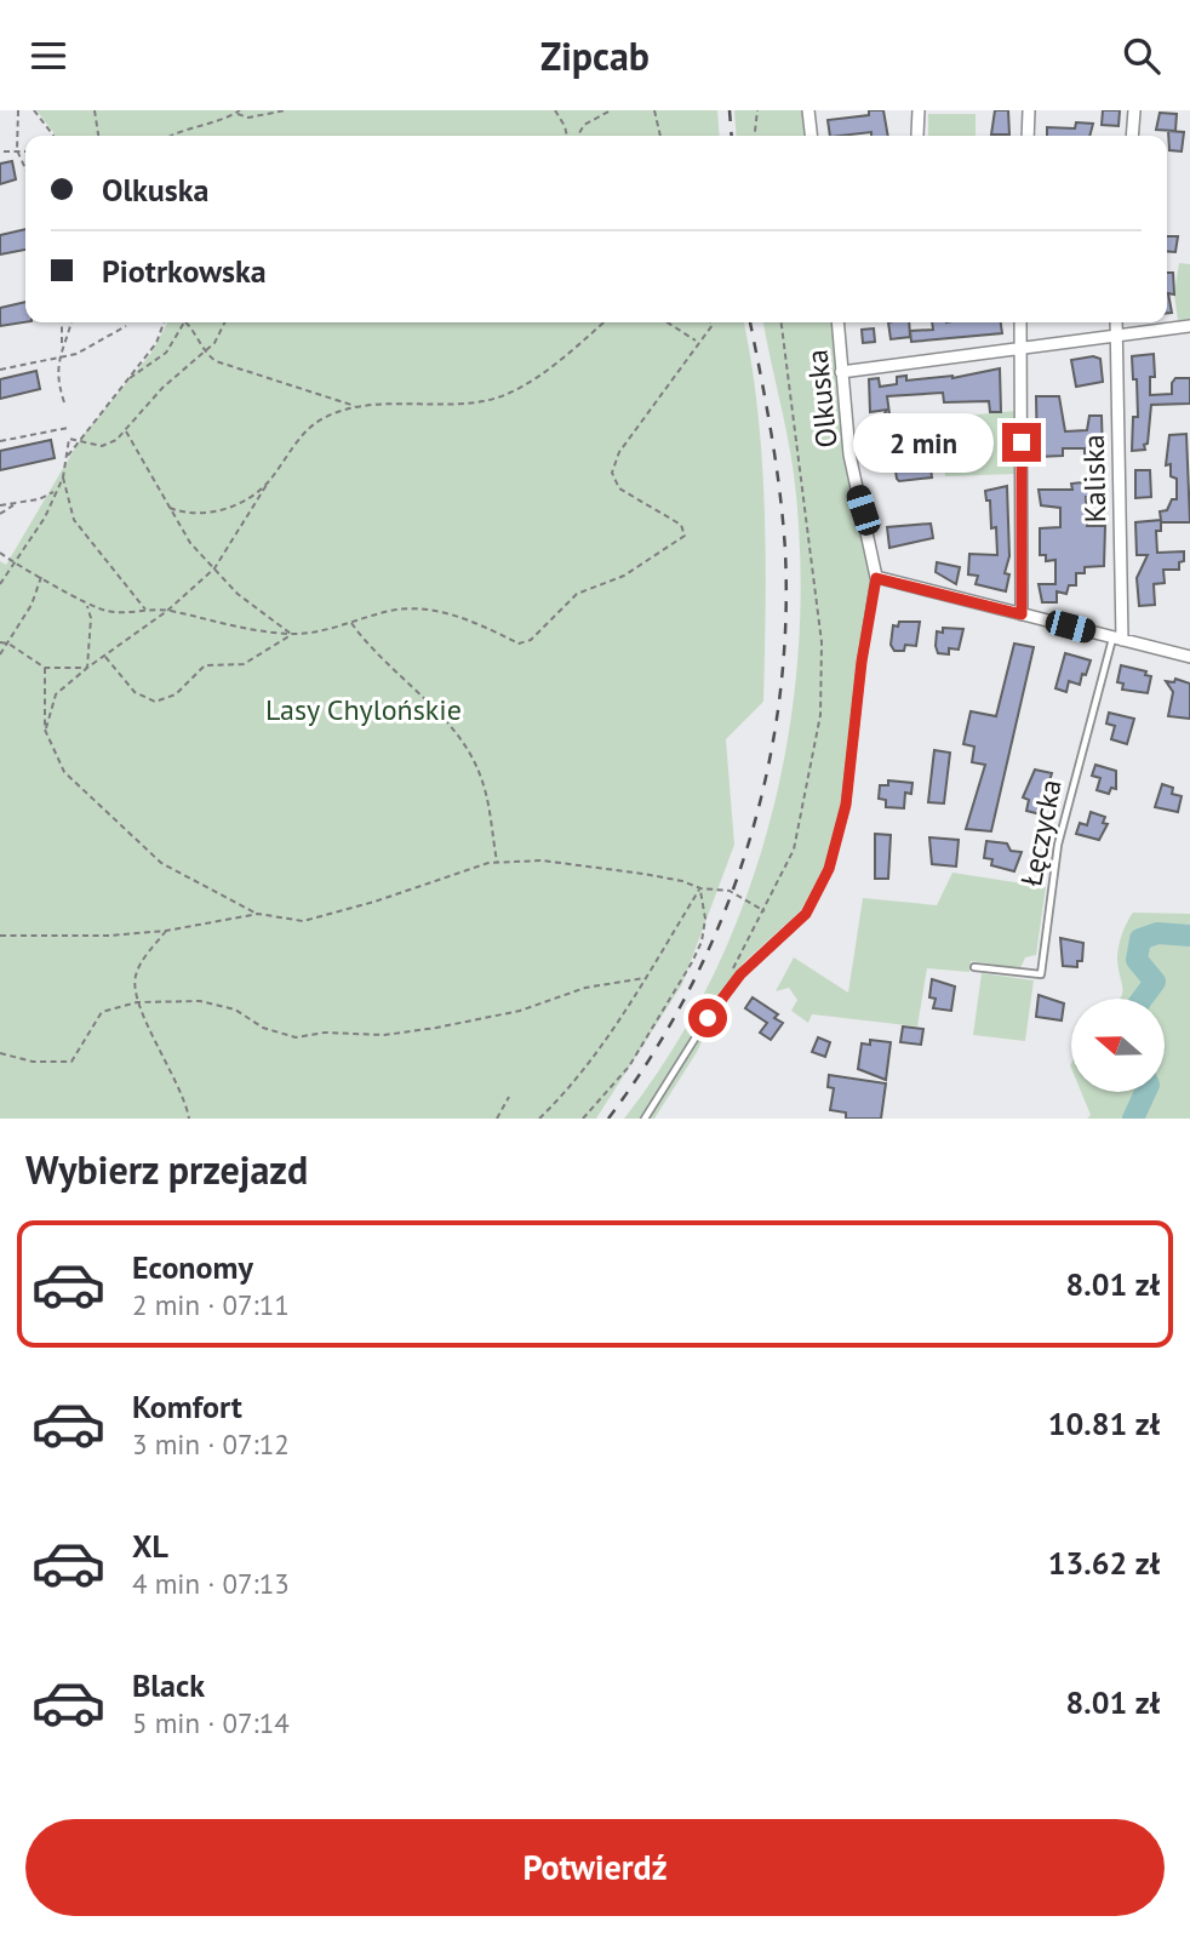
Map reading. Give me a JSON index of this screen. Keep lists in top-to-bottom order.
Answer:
{
  "streets": {
    "street": ["Olkuska", "Kaliska"],
    "lane": ["Łęczycka"]
  },
  "crossings": [
    ["Kaliska", "Łęczycka"]
  ],
  "parks": ["Lasy Chylońskie"],
  "north": "left",
  "page": {
    "header": "Zipcab",
    "banner": ["Olkuska", "Piotrkowska"],
    "bubble": "2 min",
    "heading": "Wybierz przejazd",
    "list": [
      {
        "name": "Economy",
        "note": "2 min · 07:11",
        "value": "8.01 zł"
      },
      {
        "name": "Komfort",
        "note": "3 min · 07:12",
        "value": "10.81 zł"
      },
      {
        "name": "XL",
        "note": "4 min · 07:13",
        "value": "13.62 zł"
      },
      {
        "name": "Black",
        "note": "5 min · 07:14",
        "value": "8.01 zł"
      }
    ],
    "buttons": "Potwierdź"
  }
}
